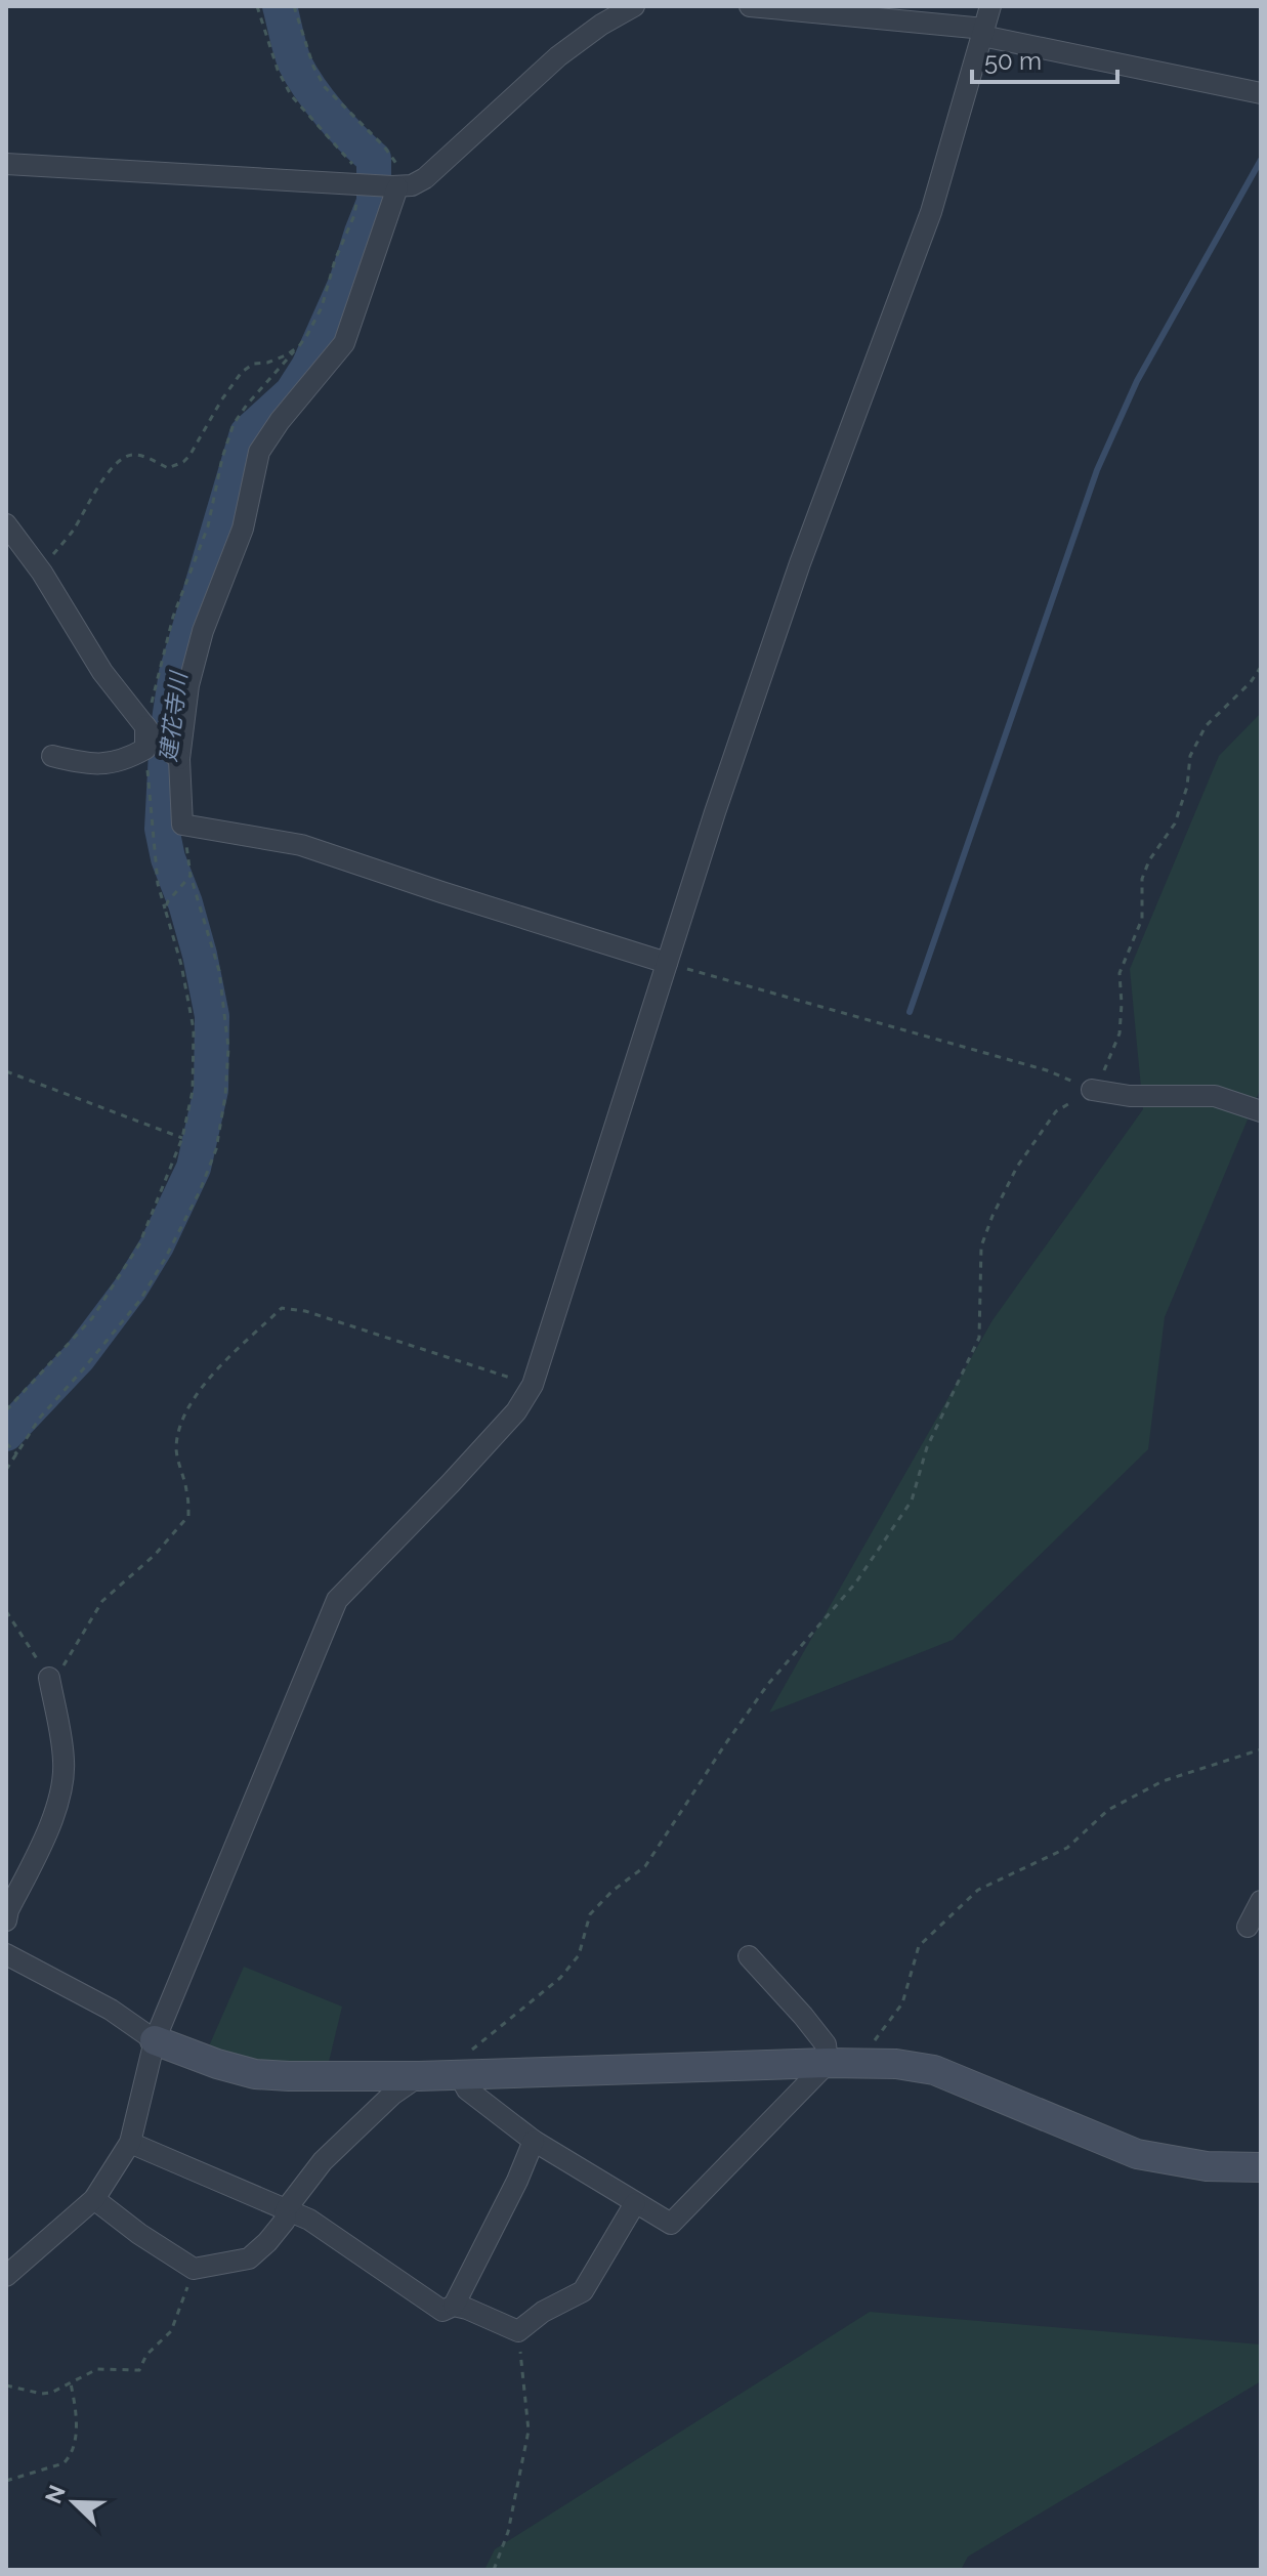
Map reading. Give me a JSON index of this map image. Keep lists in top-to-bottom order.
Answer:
{
  "water": ["建花寺川"],
  "scale_bar": "50 m",
  "north": "top left"
}
